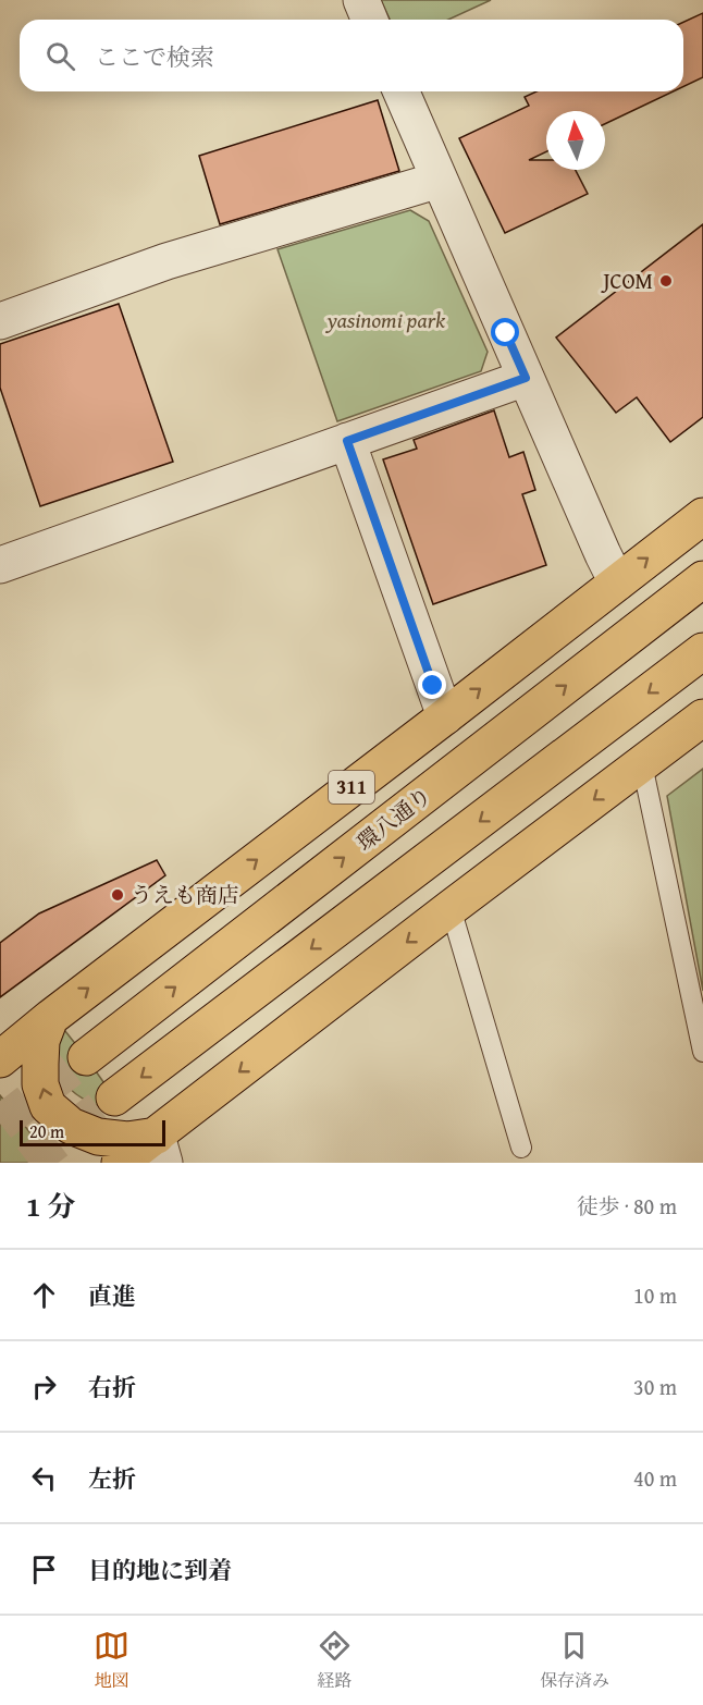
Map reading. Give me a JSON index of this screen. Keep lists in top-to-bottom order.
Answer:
{
  "streets": {
    "main road": ["311", "環八通り"]
  },
  "parks": ["yasinomi park"],
  "places": ["JCOM", "うえも商店"],
  "scale_bar": "20 m",
  "north": "top",
  "page": {
    "search": "ここで検索",
    "scale": "20 m",
    "heading": ["1 分", "徒歩 · 80 m"],
    "list": [
      ["直進", "10 m"],
      ["右折", "30 m"],
      ["左折", "40 m"],
      "目的地に到着"
    ],
    "nav": ["地図", "経路", "保存済み"]
  }
}
